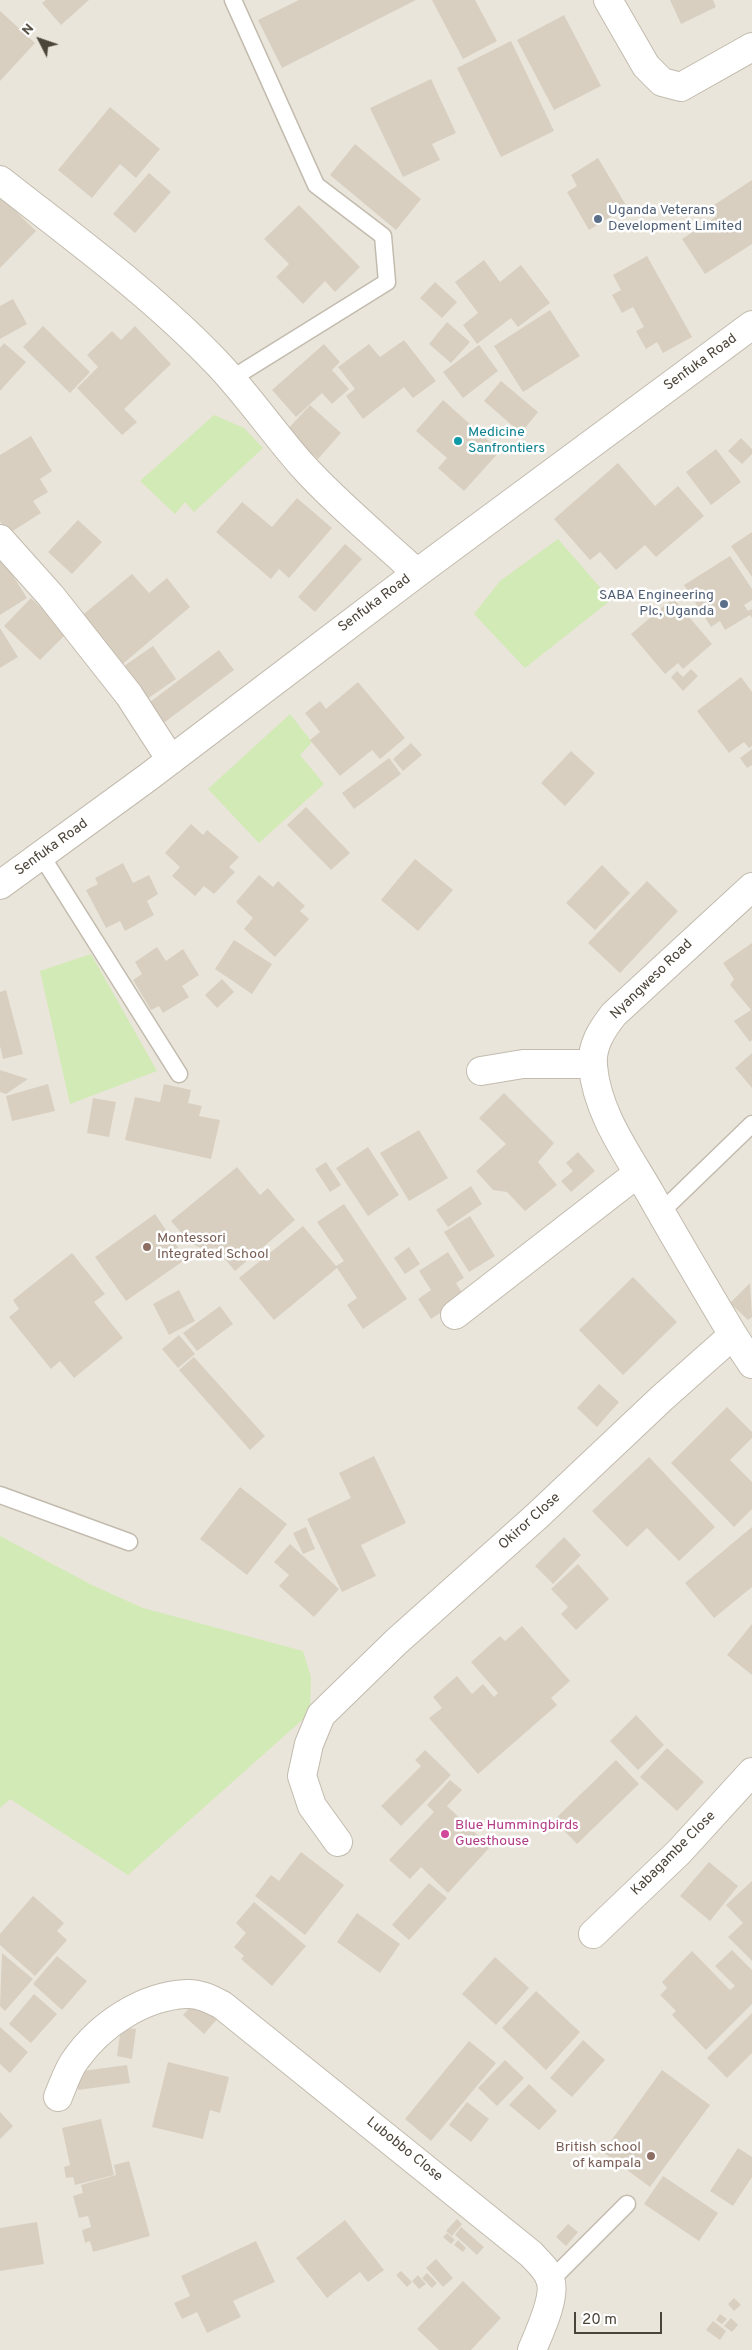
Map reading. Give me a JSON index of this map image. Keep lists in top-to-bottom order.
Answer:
{
  "streets": {
    "street": [
      "Senfuka Road",
      "Nyangweso Road",
      "Okiror Close",
      "Kabagambe Close",
      "Lubobbo Close"
    ]
  },
  "crossings": [
    ["Nyangweso Road", "Okiror Close"]
  ],
  "places": [
    "Uganda Veterans Development Limited",
    "Medicine Sanfrontiers",
    "SABA Engineering Plc, Uganda",
    "Montessori Integrated School",
    "Blue Hummingbirds Guesthouse",
    "British school of kampala"
  ],
  "scale_bar": "20 m",
  "north": "top left"
}
